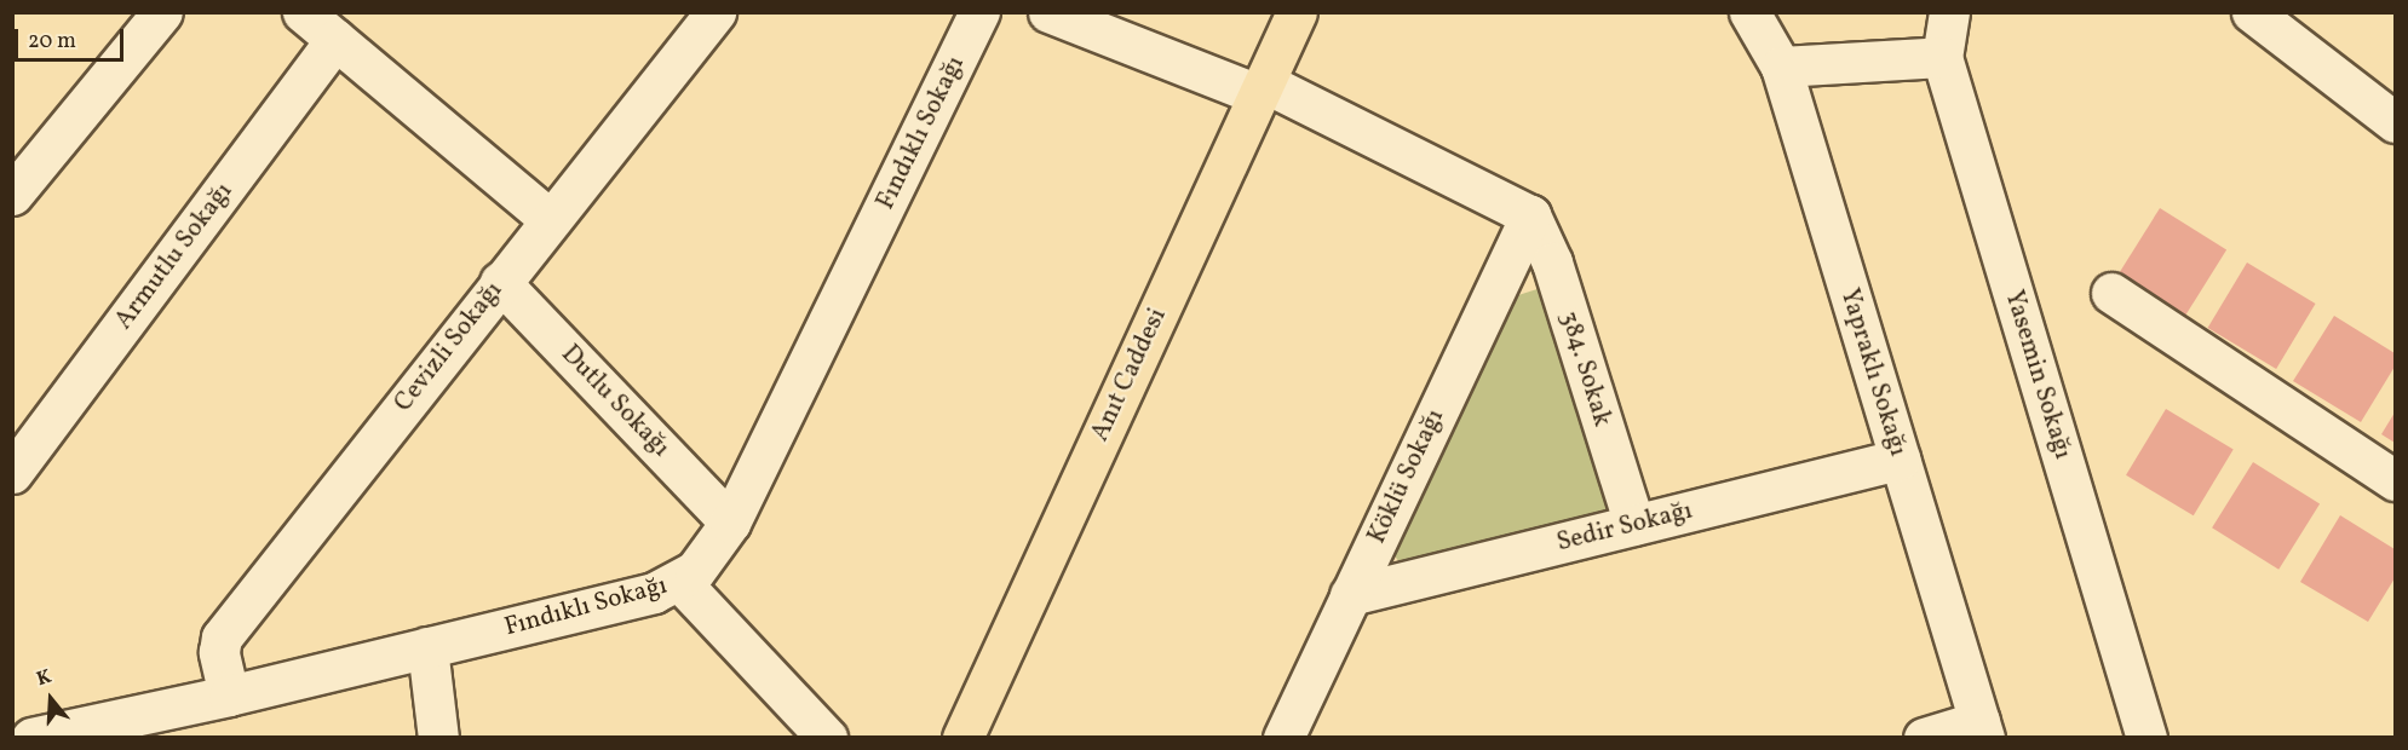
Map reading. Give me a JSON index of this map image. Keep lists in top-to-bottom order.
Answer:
{
  "streets": {
    "main road": ["Anıt Caddesi"],
    "street": [
      "Fındıklı Sokağı",
      "Armutlu Sokağı",
      "Cevizli Sokağı",
      "384. Sokak",
      "Yapraklı Sokağı",
      "Yasemin Sokağı",
      "Dutlu Sokağı",
      "Köklü Sokağı",
      "Sedir Sokağı"
    ]
  },
  "crossings": [
    ["Fındıklı Sokağı", "Cevizli Sokağı"],
    ["Fındıklı Sokağı", "Dutlu Sokağı"],
    ["Cevizli Sokağı", "Dutlu Sokağı"],
    ["384. Sokak", "Köklü Sokağı"],
    ["384. Sokak", "Sedir Sokağı"],
    ["Yapraklı Sokağı", "Sedir Sokağı"],
    ["Köklü Sokağı", "Sedir Sokağı"]
  ],
  "scale_bar": "20 m",
  "north": "top"
}
